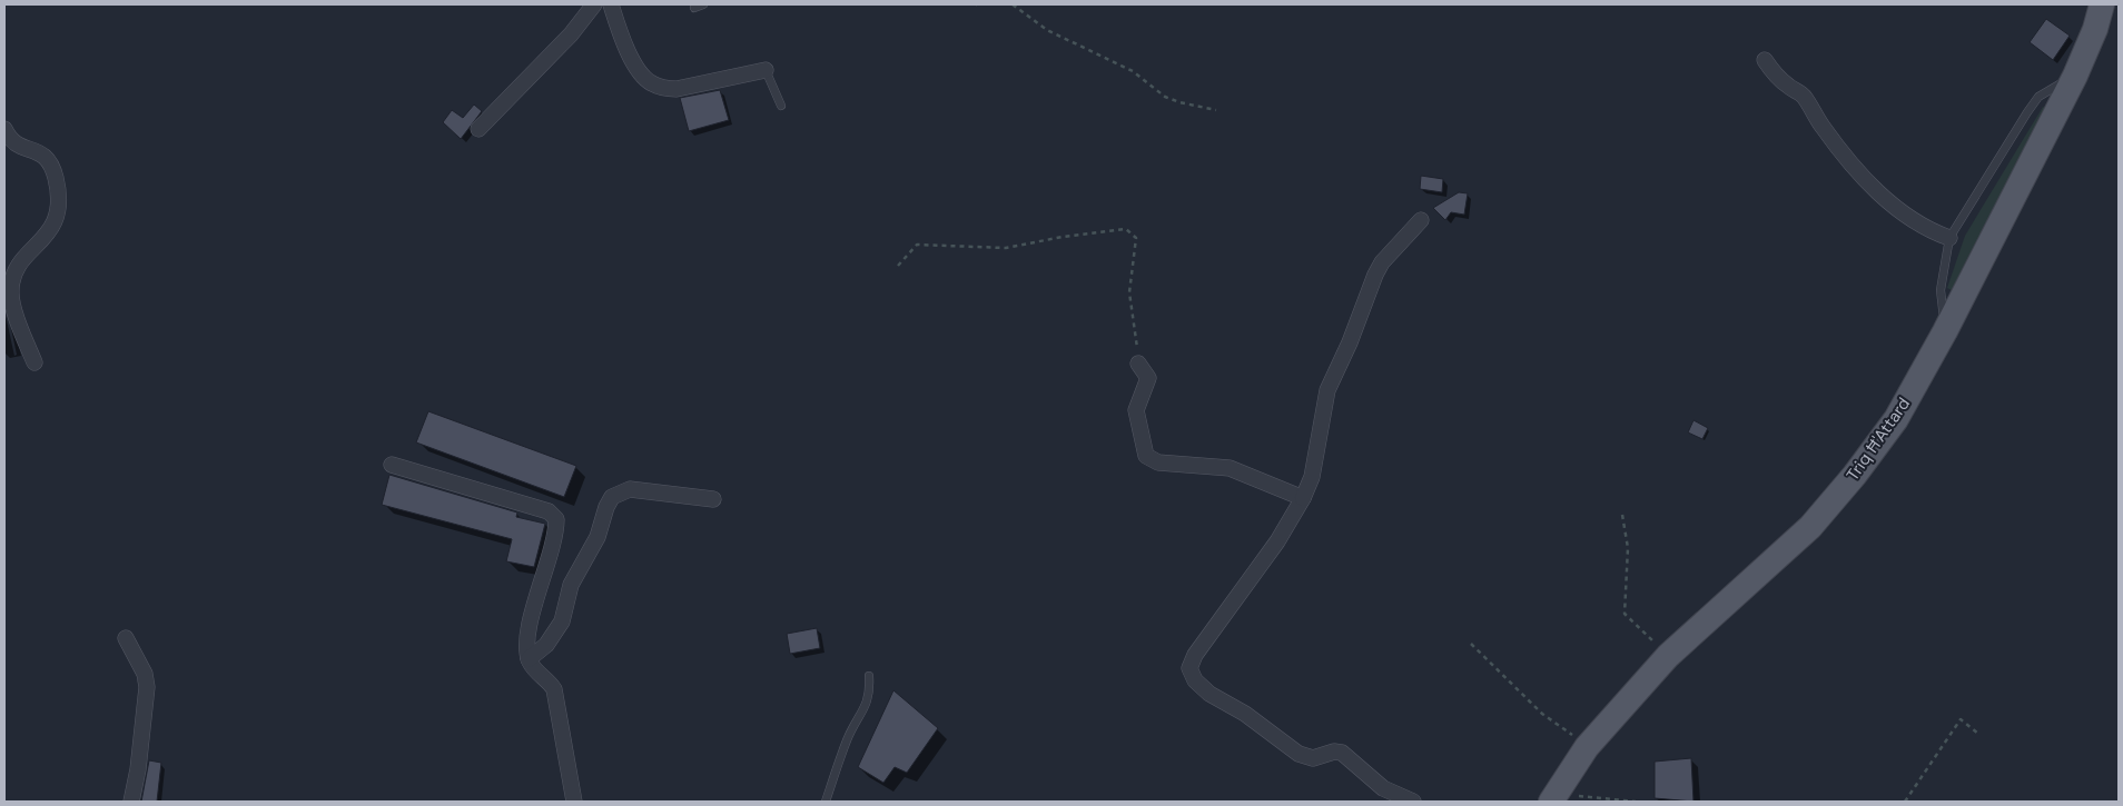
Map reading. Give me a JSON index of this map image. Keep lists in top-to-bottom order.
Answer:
{
  "streets": {
    "main road": ["Triq Ħ'Attard"]
  }
}
